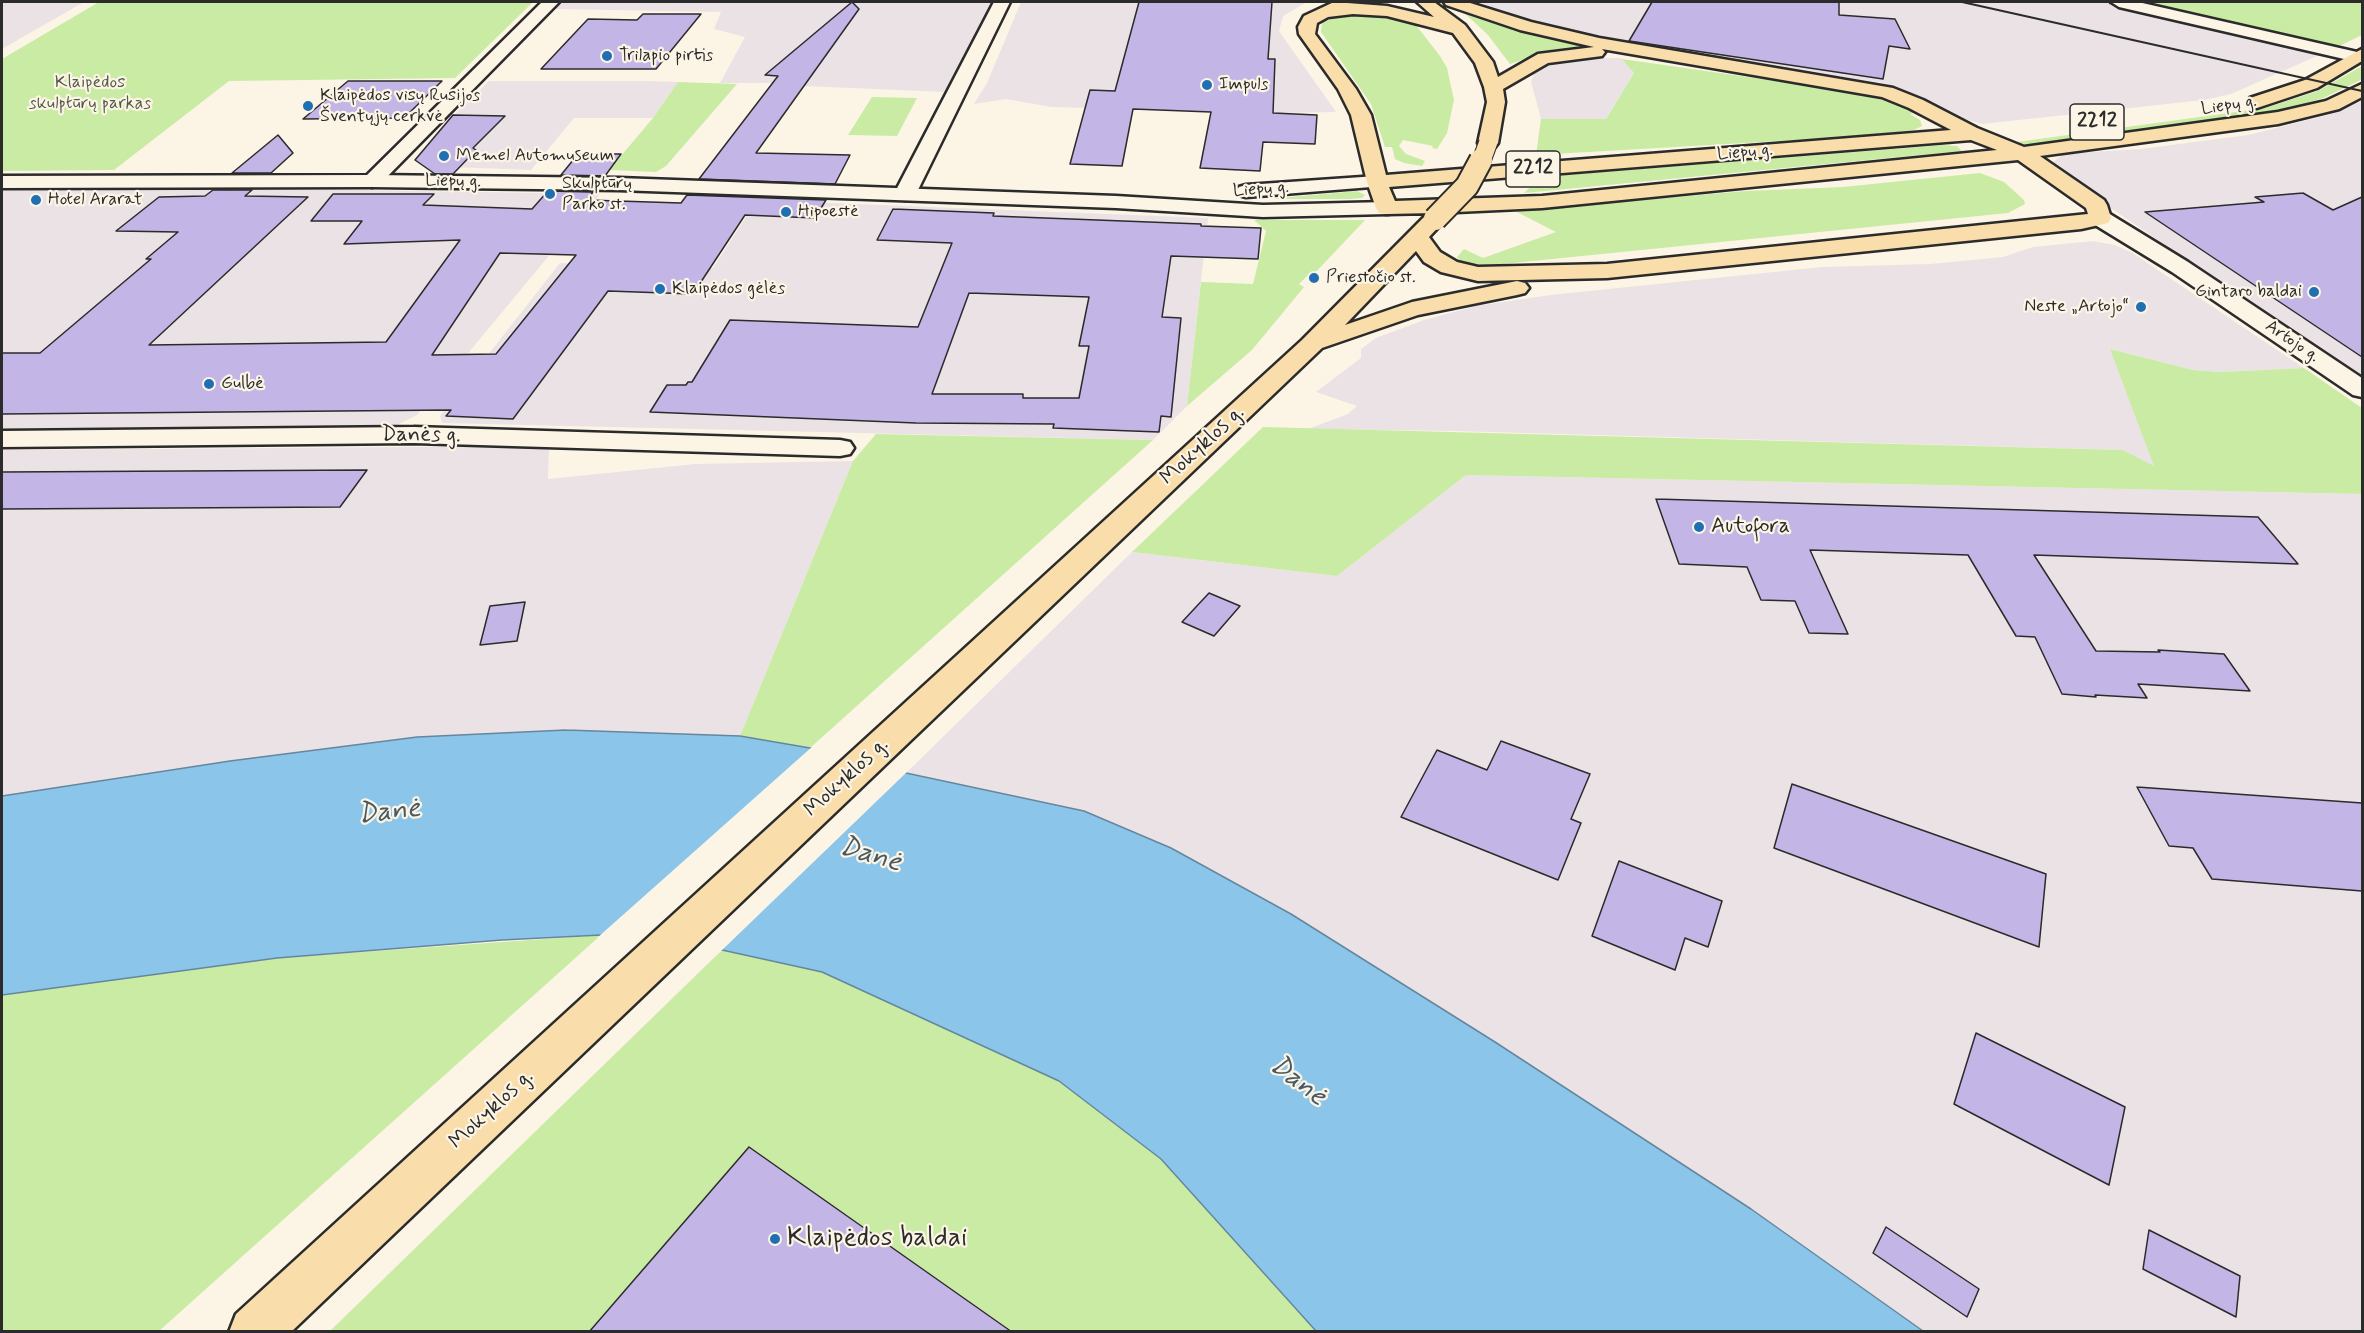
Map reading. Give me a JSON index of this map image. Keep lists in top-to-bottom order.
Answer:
{
  "streets": {
    "main road": ["Liepų g.", "2212", "Mokyklos g."],
    "street": ["Artojo g.", "Danės g."]
  },
  "water": ["Danė"],
  "parks": ["Klaipėdos skulptūrų parkas"],
  "places": [
    "Trilapio pirtis",
    "Impuls",
    "Klaipėdos visų Rusijos Šventųjų cerkvė",
    "Memel Automuseum",
    "Skulptūrų Parko st.",
    "Hotel Ararat",
    "Hipoestė",
    "Priestočio st.",
    "Klaipėdos gėlės",
    "Gintaro baldai",
    "Neste „Artojo“",
    "Gulbė",
    "Autofora",
    "Klaipėdos baldai"
  ]
}
